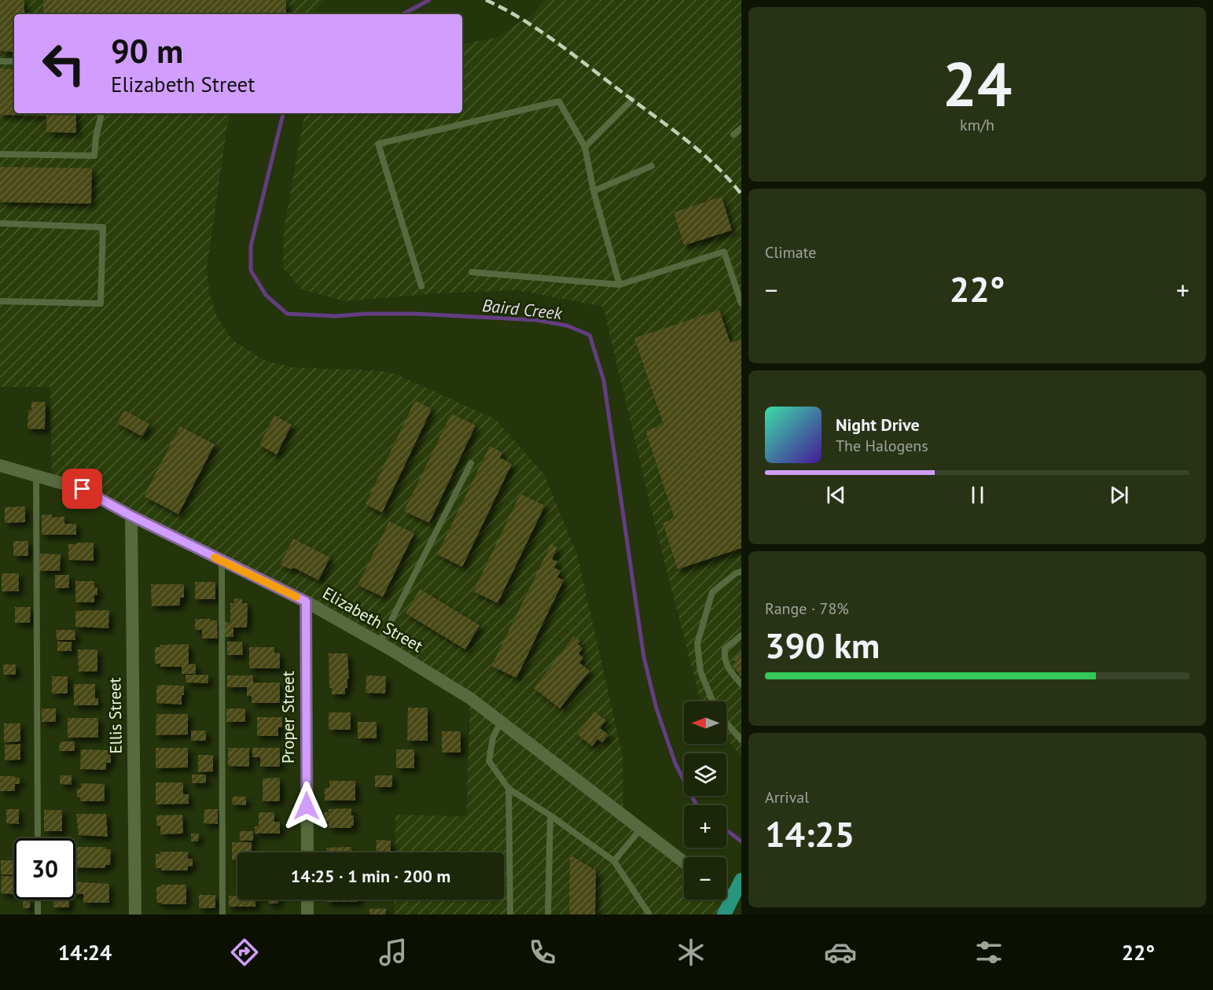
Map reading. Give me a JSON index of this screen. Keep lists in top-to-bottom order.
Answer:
{
  "streets": {
    "street": ["Elizabeth Street", "Ellis Street", "Proper Street"]
  },
  "crossings": [
    ["Elizabeth Street", "Ellis Street"],
    ["Elizabeth Street", "Proper Street"]
  ],
  "water": ["Baird Creek"],
  "north": "left",
  "page": {
    "tile": [
      ["24", "km/h"],
      "Climate",
      ["Range · 78%", "390 km"],
      ["Arrival", "14:25"]
    ],
    "turn": ["90 m", "Elizabeth Street"],
    "heat": ["−", "22°", "+"],
    "song": ["Night Drive", "The Halogens"],
    "map_buttons": ["+", "−"],
    "limit": "30",
    "trip": "14:25 · 1 min · 200 m",
    "tabs": ["14:24", "22°"]
  }
}
